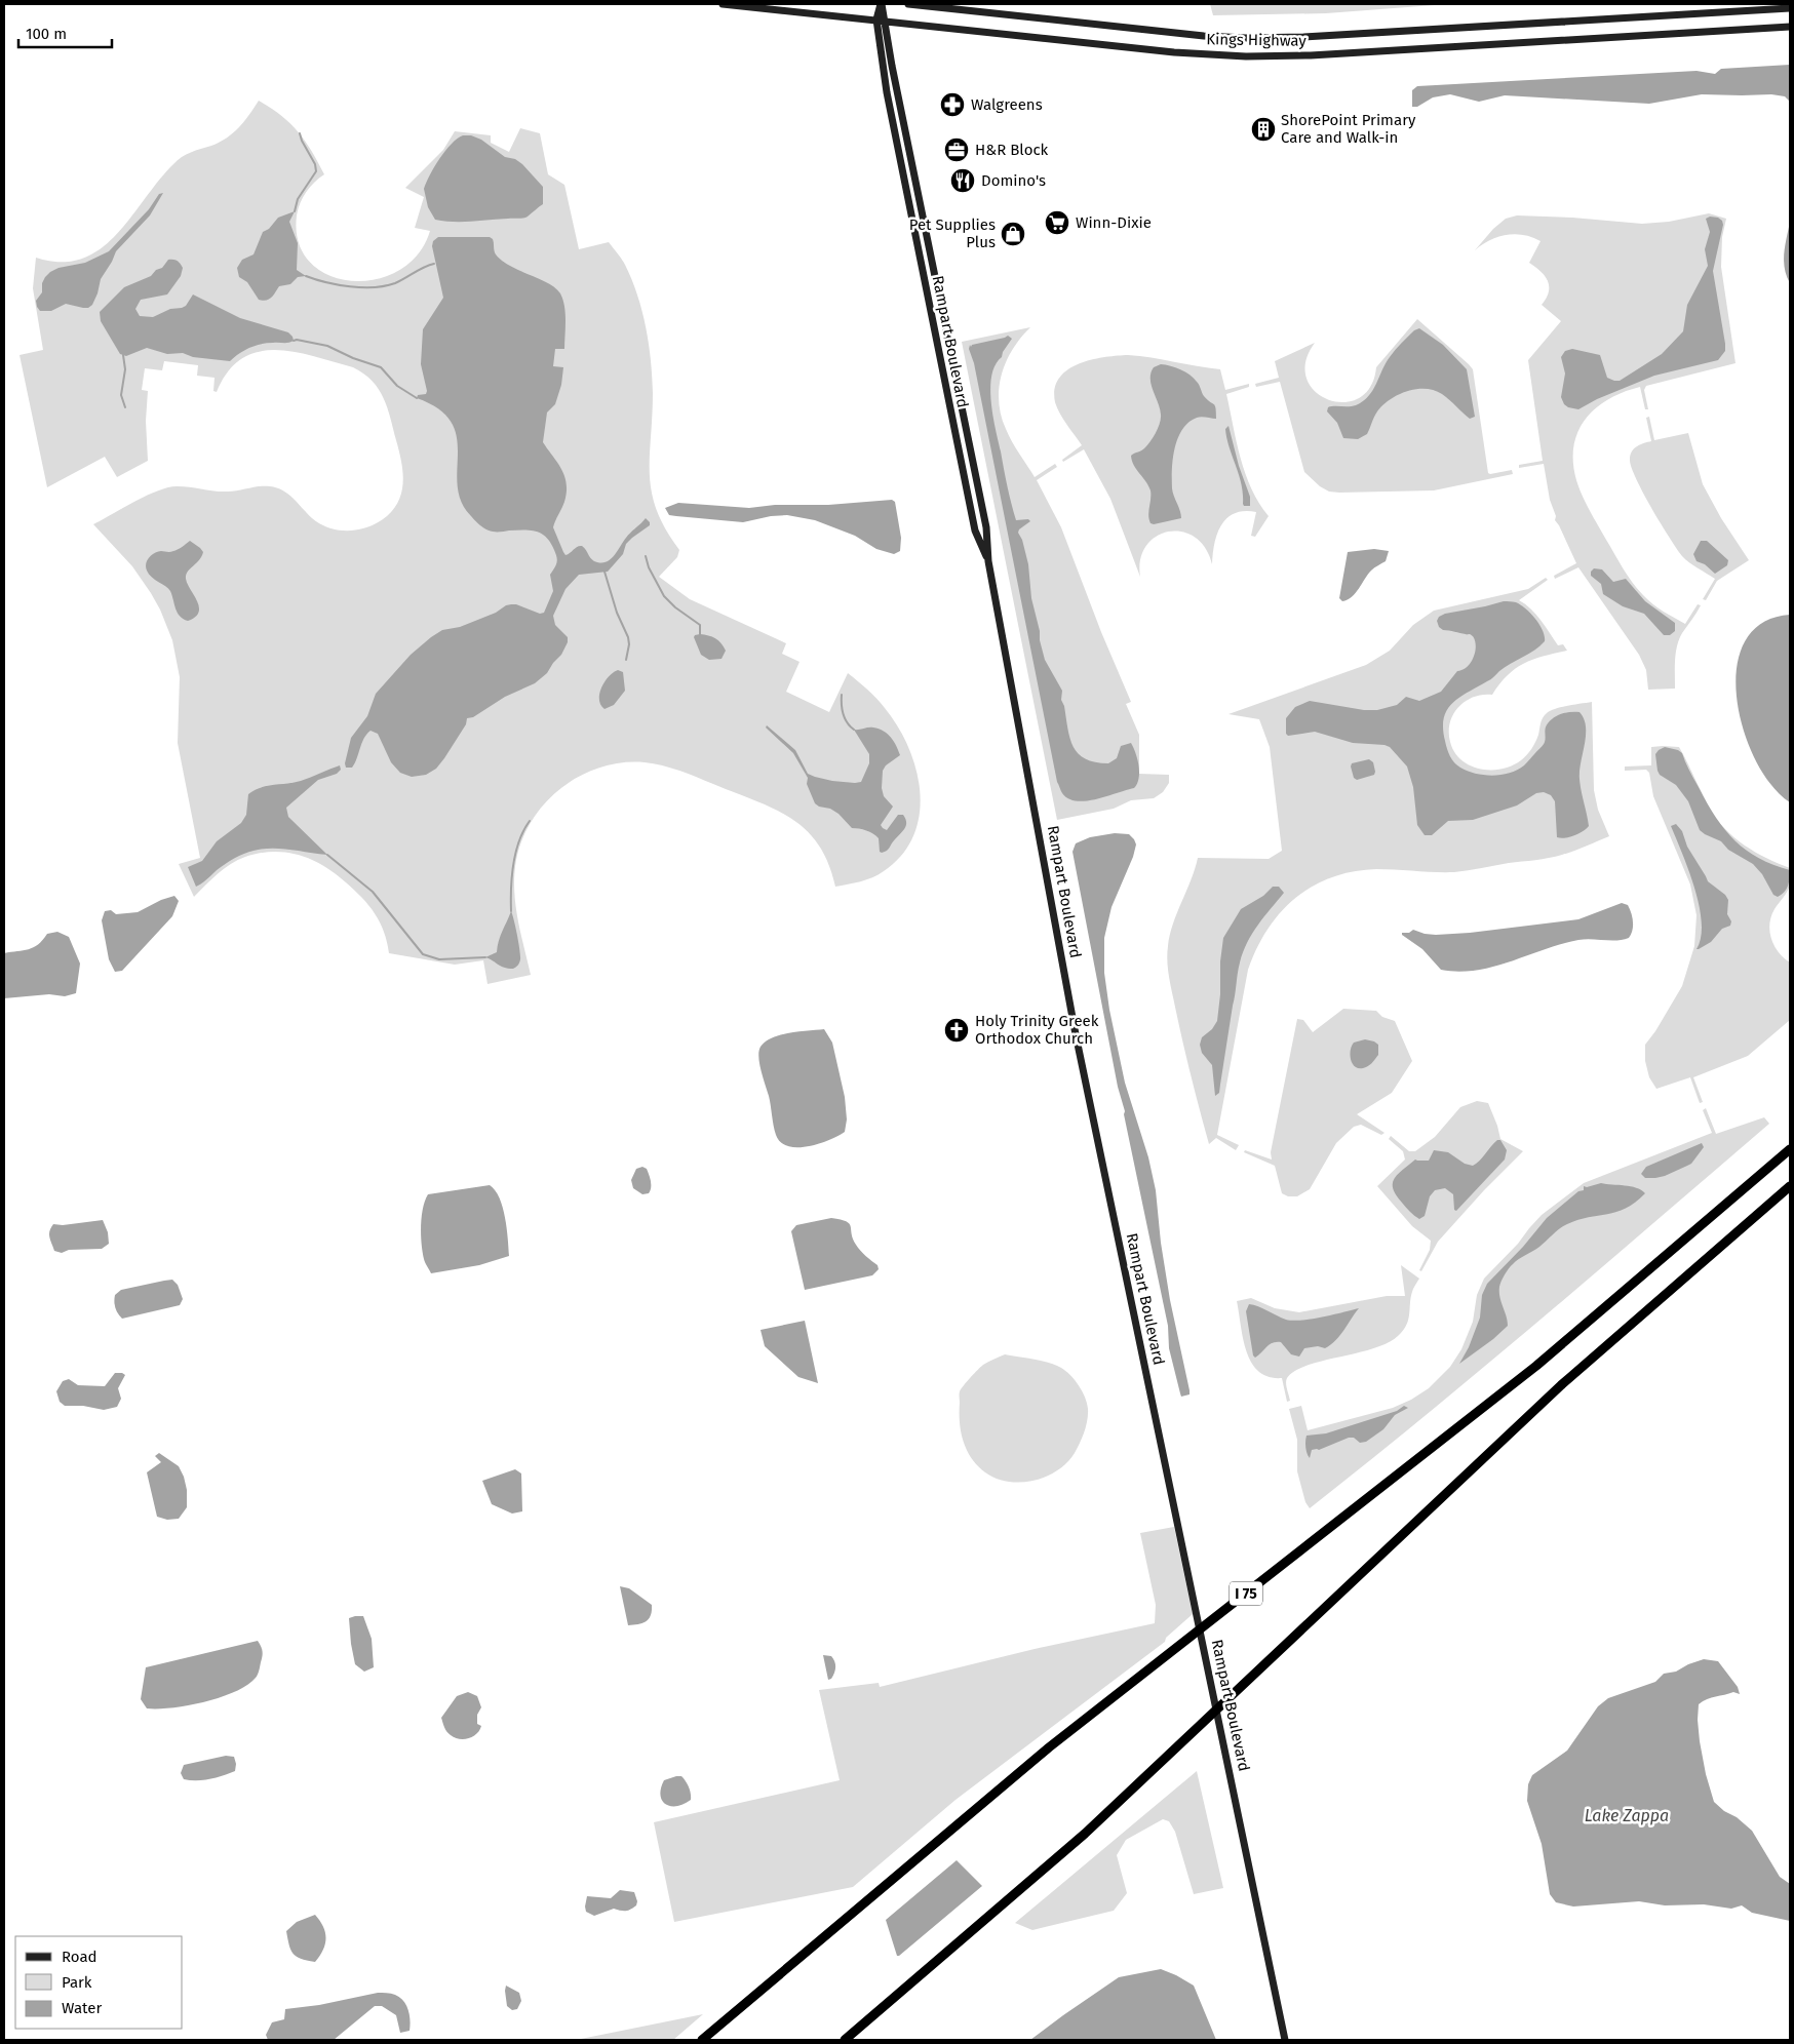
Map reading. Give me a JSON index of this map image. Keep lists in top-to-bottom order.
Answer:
{
  "streets": {
    "highway": ["I 75"],
    "street": ["Kings Highway", "Rampart Boulevard"]
  },
  "crossings": [
    ["Kings Highway", "Rampart Boulevard"]
  ],
  "water": ["Lake Zappa"],
  "places": {
    "pharmacy": ["Walgreens"],
    "building": ["ShorePoint Primary Care and Walk-in"],
    "office": ["H&R Block"],
    "restaurant": ["Domino's"],
    "supermarket": ["Winn-Dixie"],
    "shop": ["Pet Supplies Plus"],
    "church": ["Holy Trinity Greek Orthodox Church"]
  },
  "legend": ["Road", "Park", "Water"],
  "scale_bar": "100 m"
}
